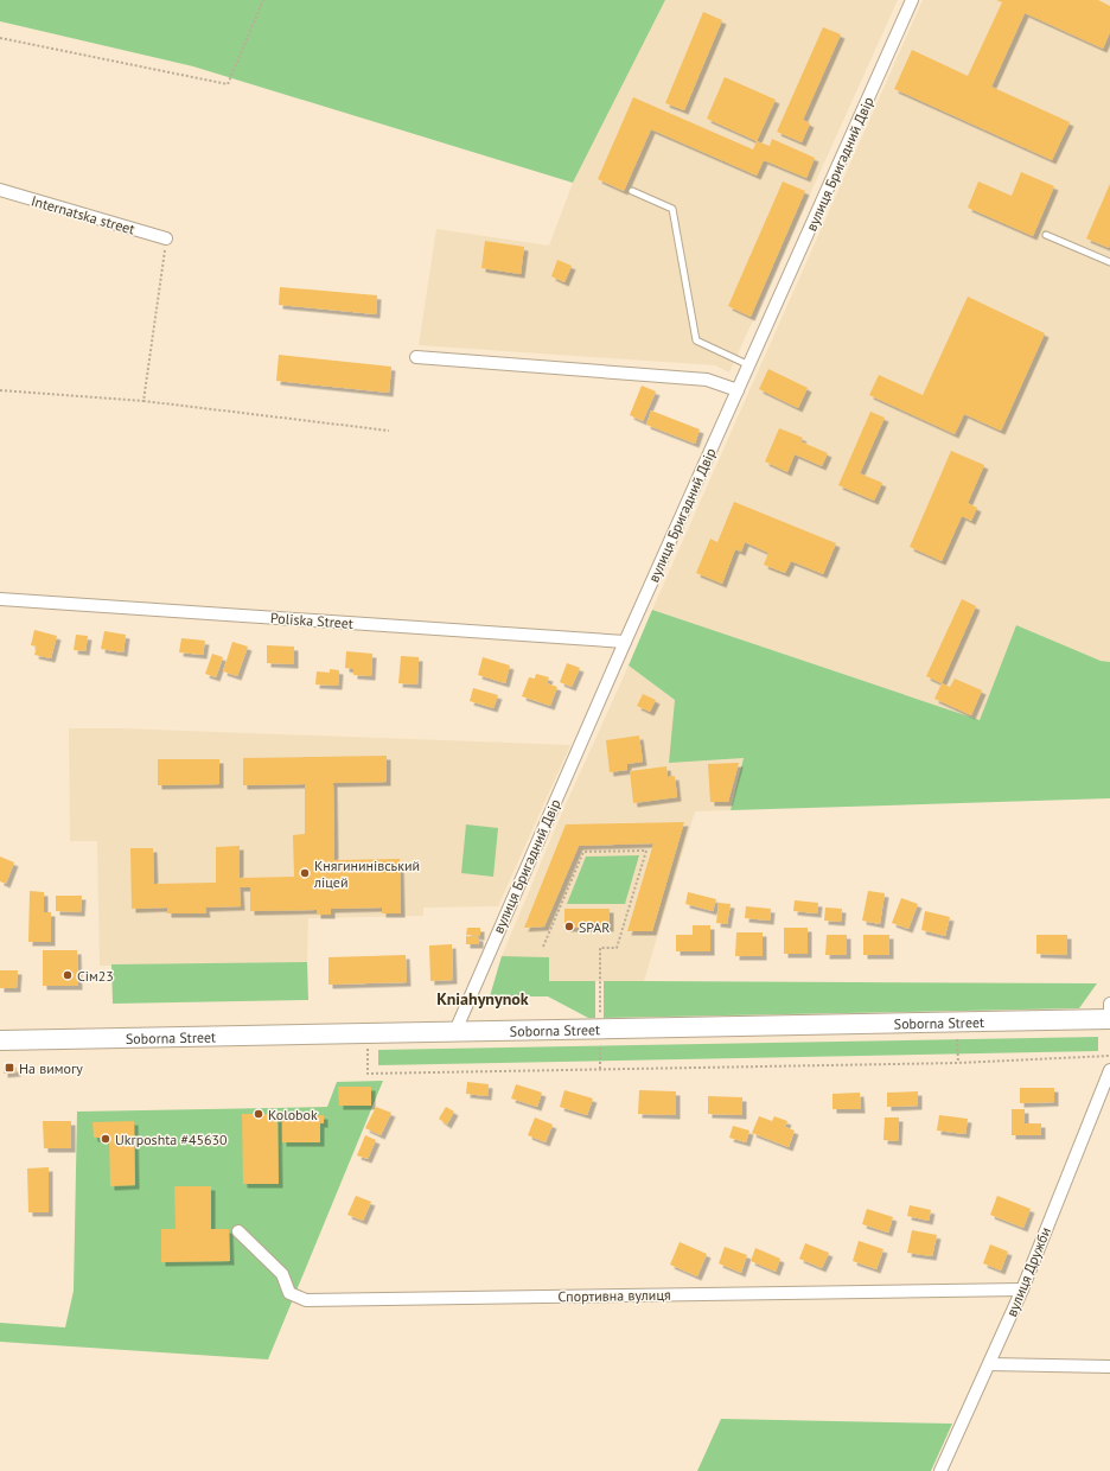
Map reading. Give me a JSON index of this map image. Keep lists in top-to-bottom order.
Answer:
{
  "streets": {
    "main road": ["Soborna Street"],
    "street": [
      "вулиця Бригадний Двір",
      "Internatska street",
      "Poliska Street",
      "вулиця Дружби",
      "Спортивна вулиця"
    ]
  },
  "crossings": [
    ["вулиця Бригадний Двір", "Poliska Street"],
    ["вулиця Бригадний Двір", "Soborna Street"],
    ["вулиця Дружби", "Спортивна вулиця"]
  ],
  "districts": ["Kniahynynok"],
  "places": {
    "other": [
      "Княгининівський ліцей",
      "SPAR",
      "Сім23",
      "Kolobok",
      "Ukrposhta #45630"
    ],
    "transit": ["На вимогу"]
  }
}
